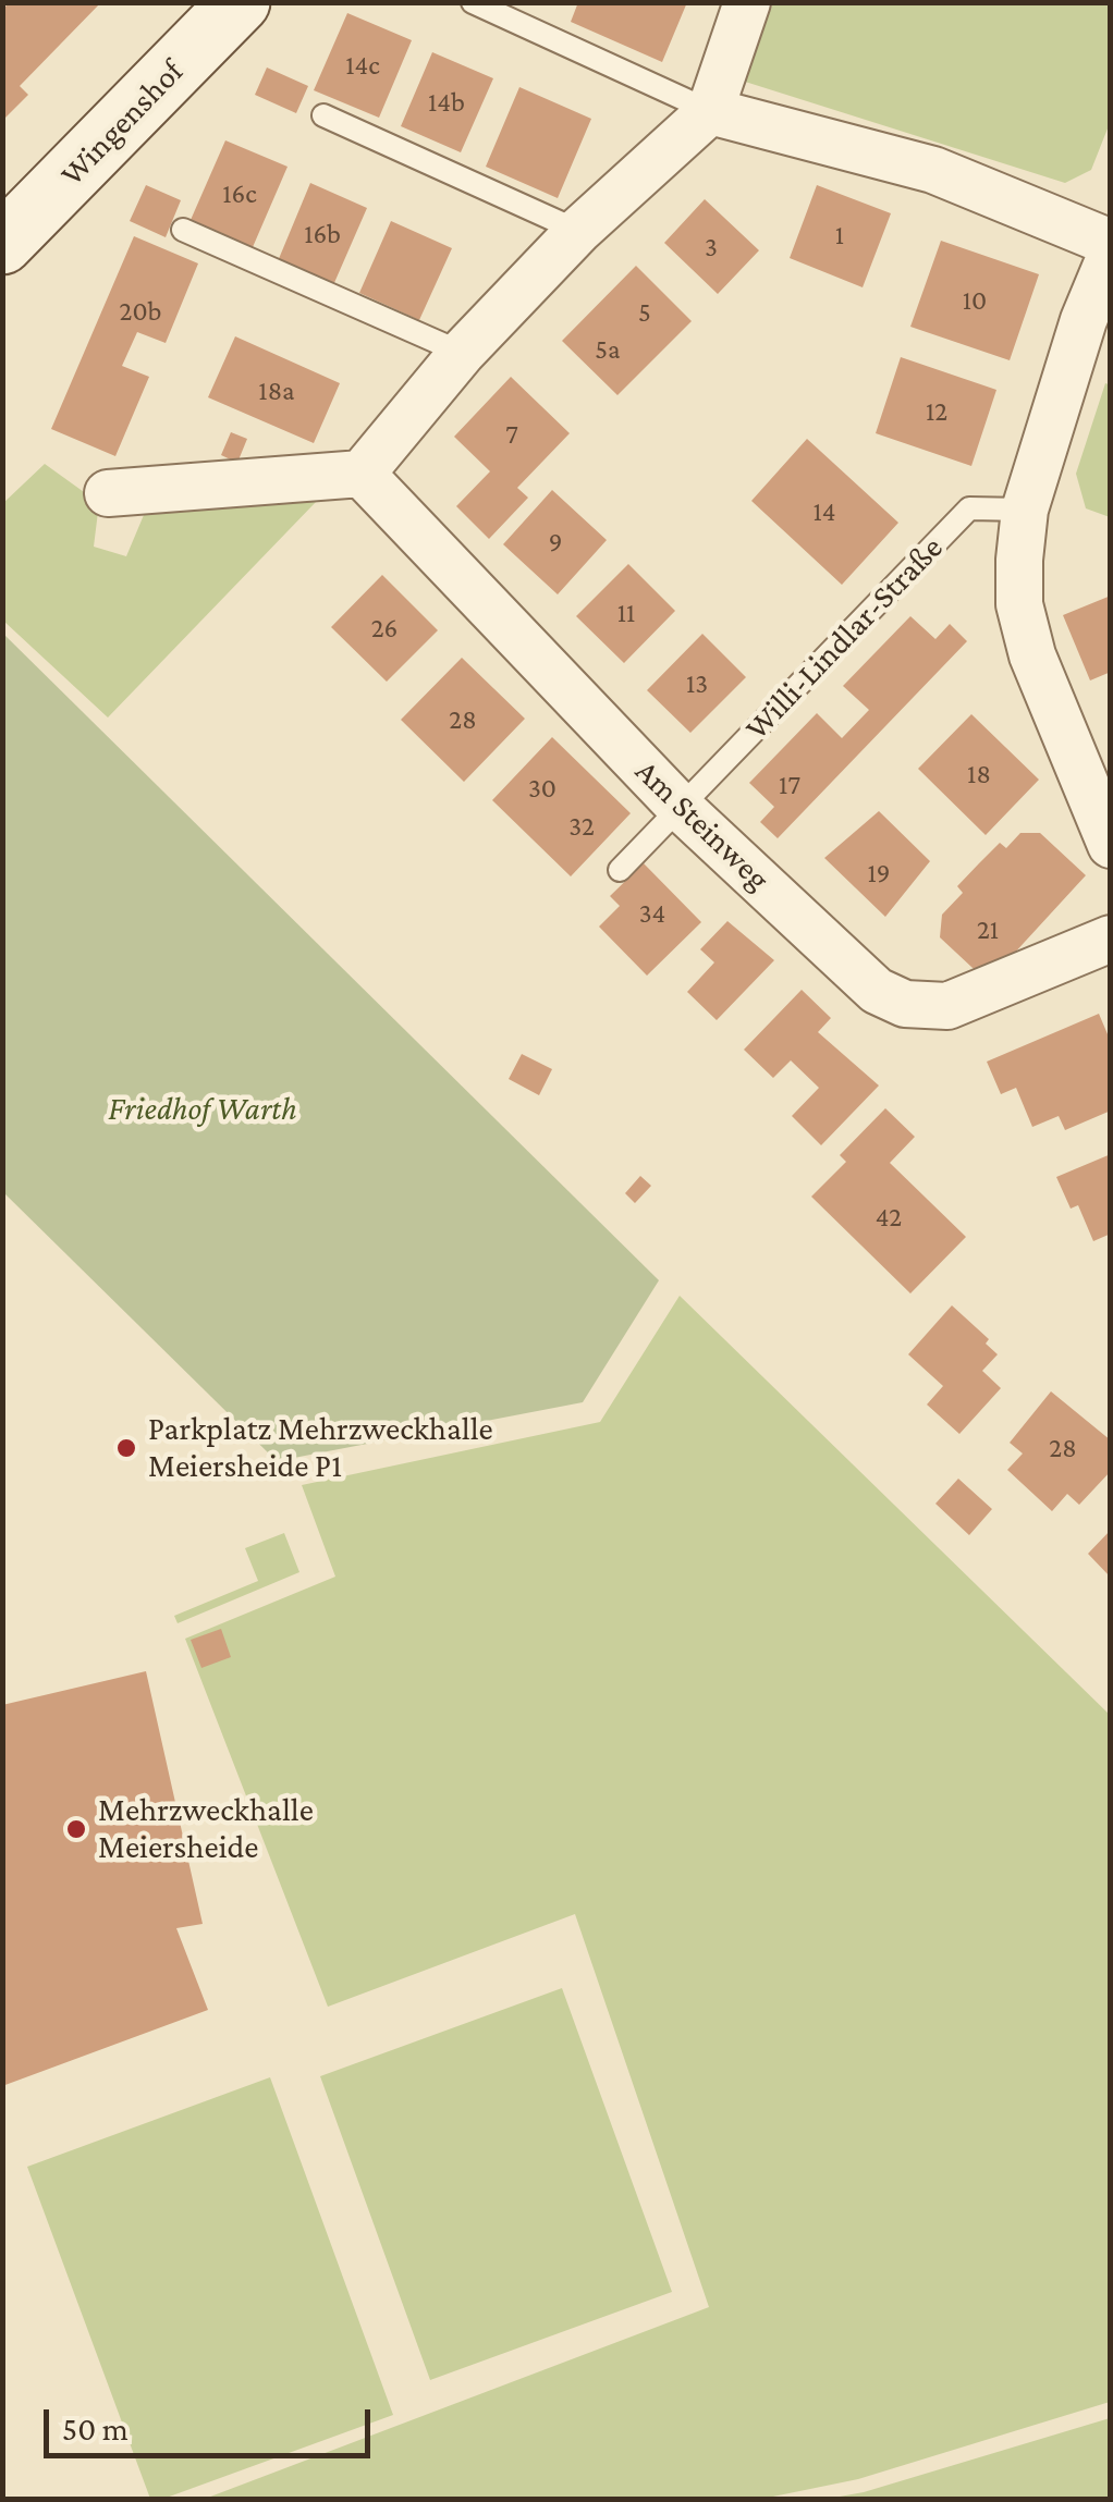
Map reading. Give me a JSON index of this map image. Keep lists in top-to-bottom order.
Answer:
{
  "streets": {
    "main road": ["Wingenshof"],
    "street": ["Am Steinweg"],
    "lane": ["Willi-Lindlar-Straße"]
  },
  "crossings": [
    ["Willi-Lindlar-Straße", "Am Steinweg"]
  ],
  "parks": ["Friedhof Warth"],
  "places": ["Parkplatz Mehrzweckhalle Meiersheide P1", "Mehrzweckhalle Meiersheide"],
  "house_numbers": [
    "14c",
    "14b",
    "16c",
    "16b",
    "1",
    "3",
    "10",
    "20b",
    "5",
    "5a",
    "18a",
    "12",
    "7",
    "14",
    "9",
    "11",
    "26",
    "13",
    "28",
    "18",
    "17",
    "30",
    "32",
    "19",
    "34",
    "21",
    "42",
    "28"
  ],
  "scale_bar": "50 m"
}
